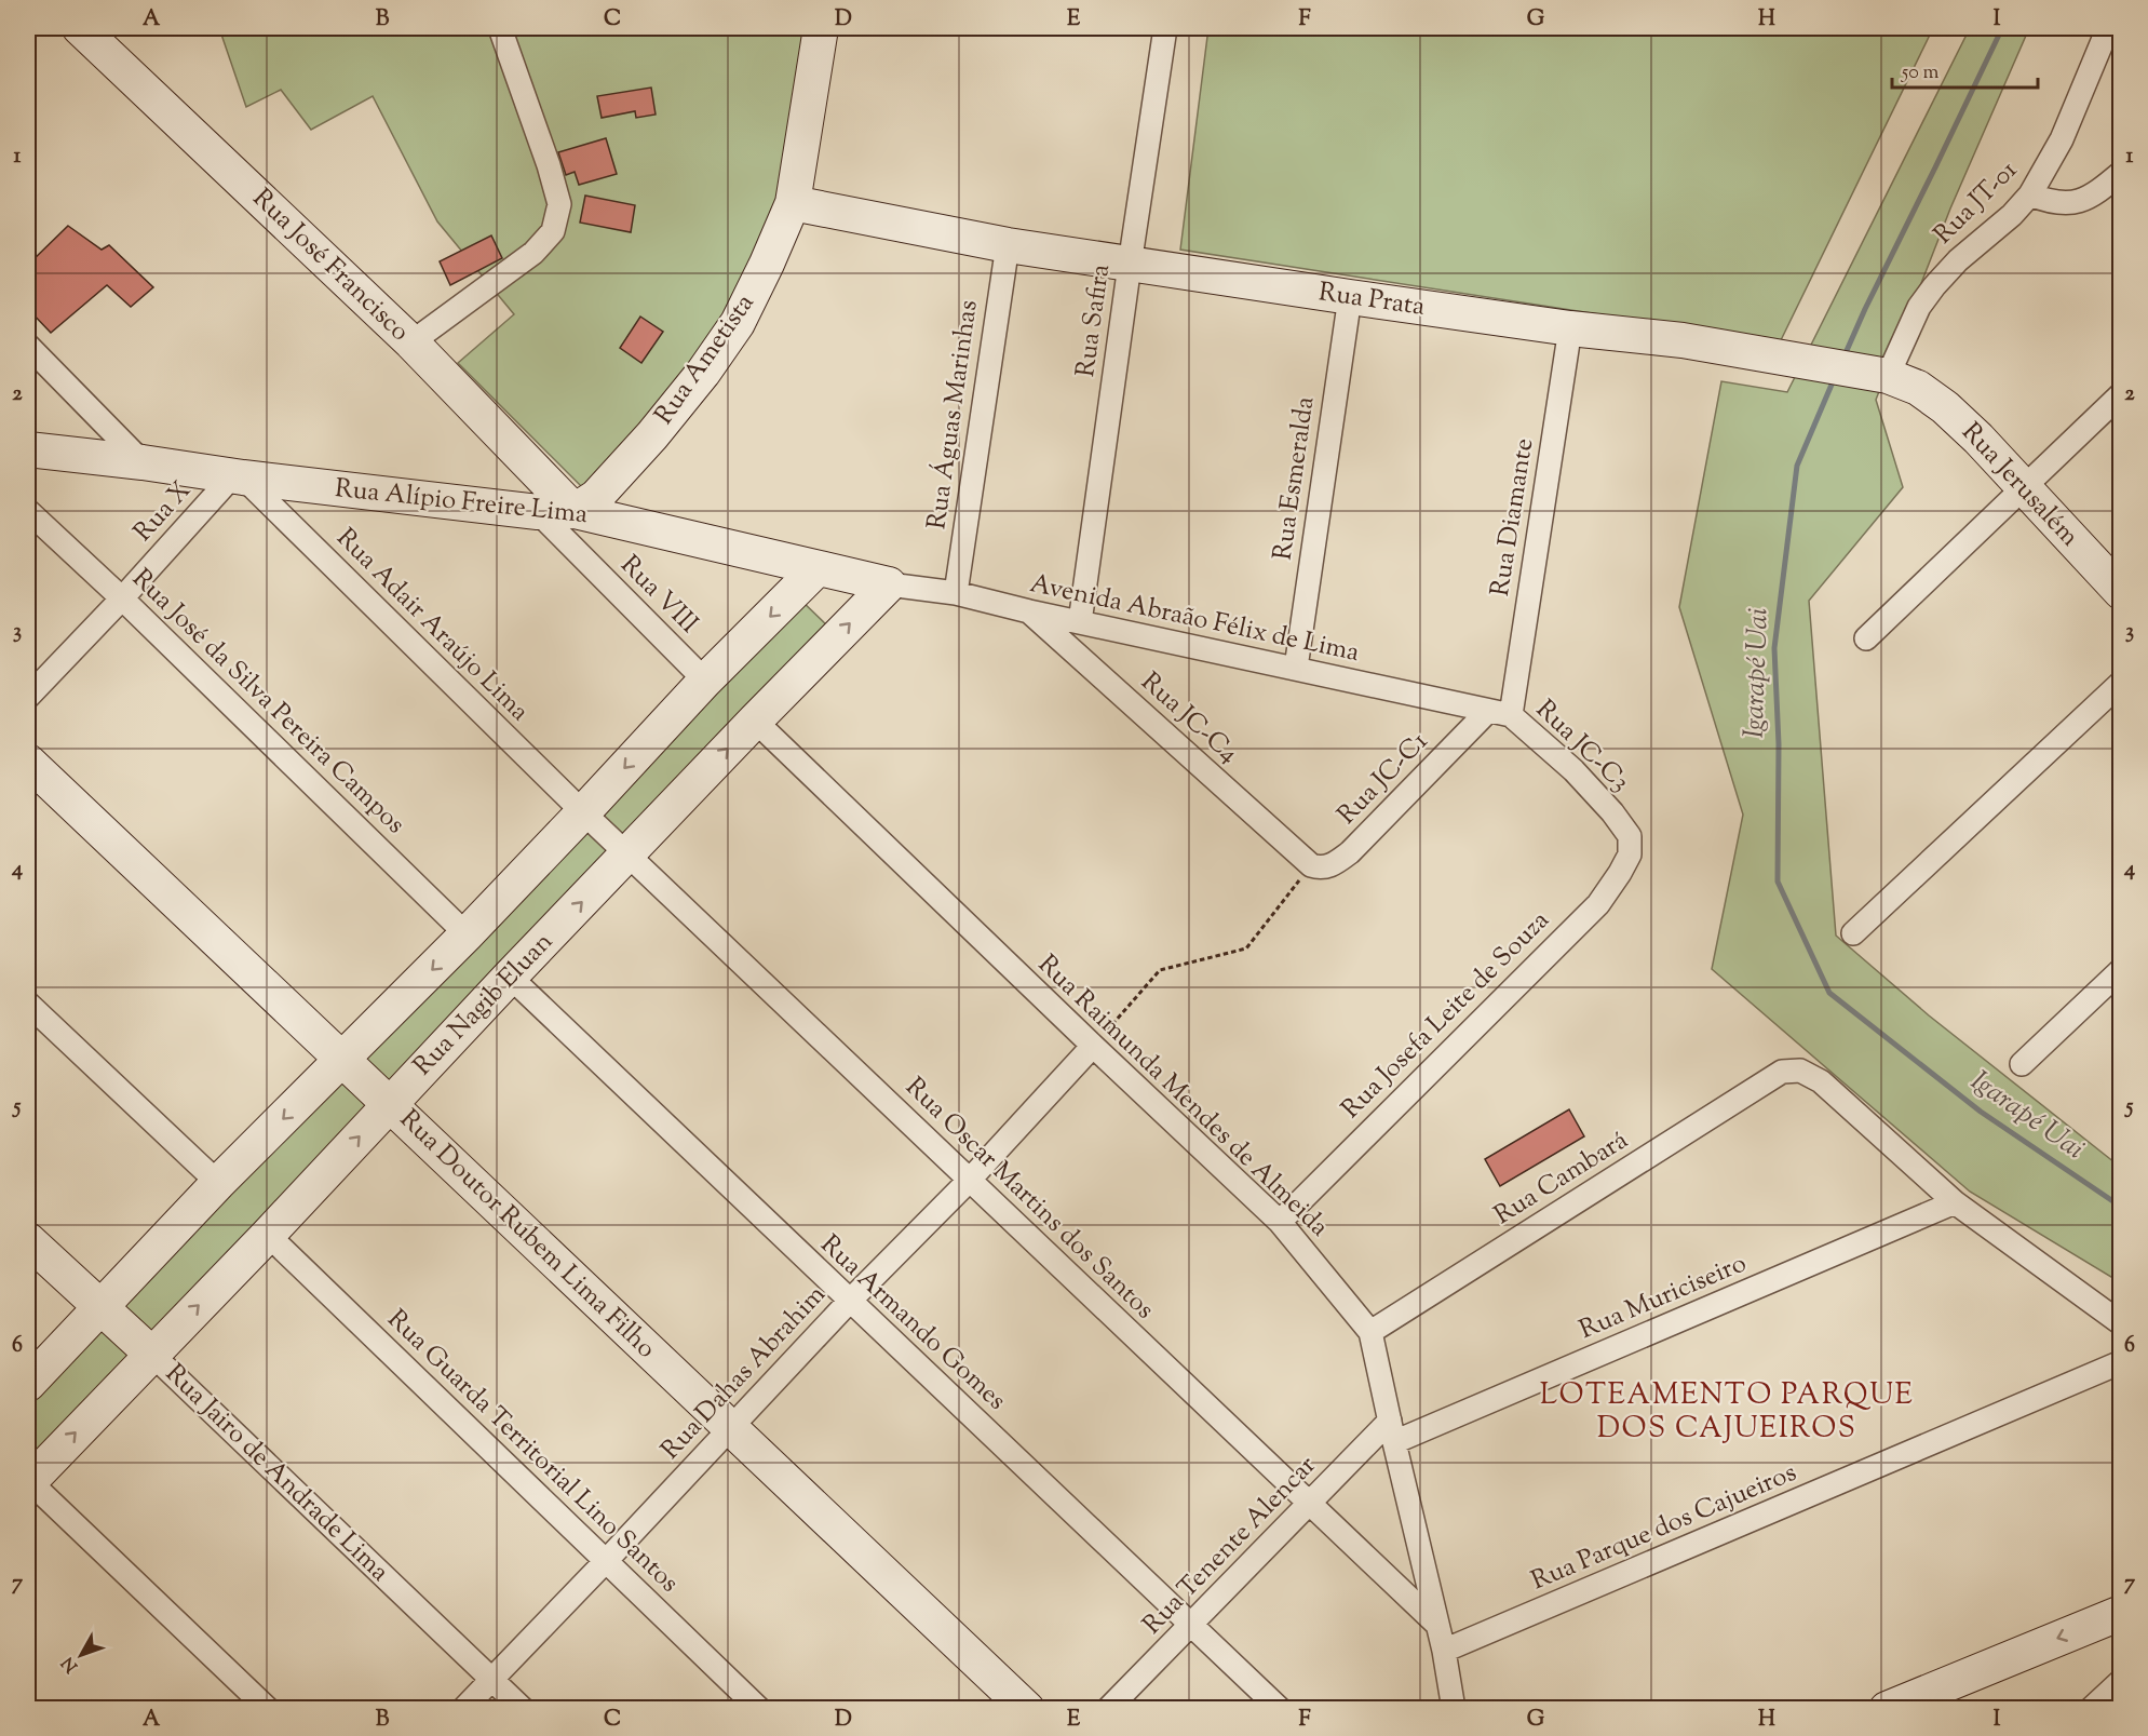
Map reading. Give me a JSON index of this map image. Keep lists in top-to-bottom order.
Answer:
{
  "streets": {
    "street": [
      "Rua JT-01",
      "Rua José Francisco",
      "Rua Prata",
      "Rua Safira",
      "Rua Ametista",
      "Rua Águas Marinhas",
      "Rua Esmeralda",
      "Rua Jerusalém",
      "Rua Alípio Freire Lima",
      "Rua X",
      "Rua Diamante",
      "Rua VIII",
      "Avenida Abraão Félix de Lima",
      "Rua Adair Araújo Lima",
      "Rua José da Silva Pereira Campos",
      "Rua JC-C4",
      "Rua JC-C3",
      "Rua JC-C1",
      "Rua Nagib Eluan",
      "Rua Josefa Leite de Souza",
      "Rua Raimunda Mendes de Almeida",
      "Rua Cambará",
      "Rua Oscar Martins dos Santos",
      "Rua Doutor Rubem Lima Filho",
      "Rua Muriciseiro",
      "Rua Armando Gomes",
      "Rua Dahas Abrahim",
      "Rua Guarda Territorial Lino Santos",
      "Rua Jairo de Andrade Lima",
      "Rua Parque dos Cajueiros",
      "Rua Tenente Alencar"
    ]
  },
  "crossings": [
    ["Rua JT-01", "Rua Prata"],
    ["Rua José Francisco", "Rua Ametista"],
    ["Rua José Francisco", "Rua Alípio Freire Lima"],
    ["Rua José Francisco", "Rua VIII"],
    ["Rua Prata", "Rua Safira"],
    ["Rua Prata", "Rua Ametista"],
    ["Rua Prata", "Rua Águas Marinhas"],
    ["Rua Prata", "Rua Esmeralda"],
    ["Rua Prata", "Rua Jerusalém"],
    ["Rua Prata", "Rua Diamante"],
    ["Rua Safira", "Avenida Abraão Félix de Lima"],
    ["Rua Ametista", "Rua Alípio Freire Lima"],
    ["Rua Ametista", "Rua VIII"],
    ["Rua Águas Marinhas", "Avenida Abraão Félix de Lima"],
    ["Rua Esmeralda", "Avenida Abraão Félix de Lima"],
    ["Rua Alípio Freire Lima", "Rua X"],
    ["Rua Alípio Freire Lima", "Rua VIII"],
    ["Rua Alípio Freire Lima", "Avenida Abraão Félix de Lima"],
    ["Rua Alípio Freire Lima", "Rua Adair Araújo Lima"],
    ["Rua Alípio Freire Lima", "Rua Nagib Eluan"],
    ["Rua X", "Rua Adair Araújo Lima"],
    ["Rua X", "Rua José da Silva Pereira Campos"],
    ["Rua Diamante", "Avenida Abraão Félix de Lima"],
    ["Rua Diamante", "Rua JC-C3"],
    ["Rua Diamante", "Rua JC-C1"],
    ["Avenida Abraão Félix de Lima", "Rua JC-C4"],
    ["Avenida Abraão Félix de Lima", "Rua JC-C3"],
    ["Avenida Abraão Félix de Lima", "Rua JC-C1"],
    ["Avenida Abraão Félix de Lima", "Rua Nagib Eluan"],
    ["Rua Adair Araújo Lima", "Rua Oscar Martins dos Santos"],
    ["Rua JC-C4", "Rua JC-C1"],
    ["Rua JC-C3", "Rua JC-C1"],
    ["Rua JC-C3", "Rua Josefa Leite de Souza"],
    ["Rua Nagib Eluan", "Rua Raimunda Mendes de Almeida"],
    ["Rua Nagib Eluan", "Rua Oscar Martins dos Santos"],
    ["Rua Nagib Eluan", "Rua Doutor Rubem Lima Filho"],
    ["Rua Nagib Eluan", "Rua Armando Gomes"],
    ["Rua Nagib Eluan", "Rua Guarda Territorial Lino Santos"],
    ["Rua Nagib Eluan", "Rua Jairo de Andrade Lima"],
    ["Rua Josefa Leite de Souza", "Rua Raimunda Mendes de Almeida"],
    ["Rua Raimunda Mendes de Almeida", "Rua Cambará"],
    ["Rua Raimunda Mendes de Almeida", "Rua Oscar Martins dos Santos"],
    ["Rua Raimunda Mendes de Almeida", "Rua Muriciseiro"],
    ["Rua Raimunda Mendes de Almeida", "Rua Dahas Abrahim"],
    ["Rua Raimunda Mendes de Almeida", "Rua Parque dos Cajueiros"],
    ["Rua Raimunda Mendes de Almeida", "Rua Tenente Alencar"],
    ["Rua Cambará", "Rua Muriciseiro"],
    ["Rua Oscar Martins dos Santos", "Rua Dahas Abrahim"],
    ["Rua Oscar Martins dos Santos", "Rua Tenente Alencar"],
    ["Rua Doutor Rubem Lima Filho", "Rua Dahas Abrahim"],
    ["Rua Armando Gomes", "Rua Dahas Abrahim"],
    ["Rua Armando Gomes", "Rua Tenente Alencar"],
    ["Rua Dahas Abrahim", "Rua Guarda Territorial Lino Santos"],
    ["Rua Dahas Abrahim", "Rua Jairo de Andrade Lima"]
  ],
  "districts": ["LOTEAMENTO PARQUE DOS CAJUEIROS"],
  "water": ["Igarapé Uai"],
  "scale_bar": "50 m",
  "north": "bottom left",
  "grid": {
    "columns": [
      "A",
      "B",
      "C",
      "D",
      "E",
      "F",
      "G",
      "H",
      "I"
    ],
    "rows": [
      "1",
      "2",
      "3",
      "4",
      "5",
      "6",
      "7"
    ]
  }
}
